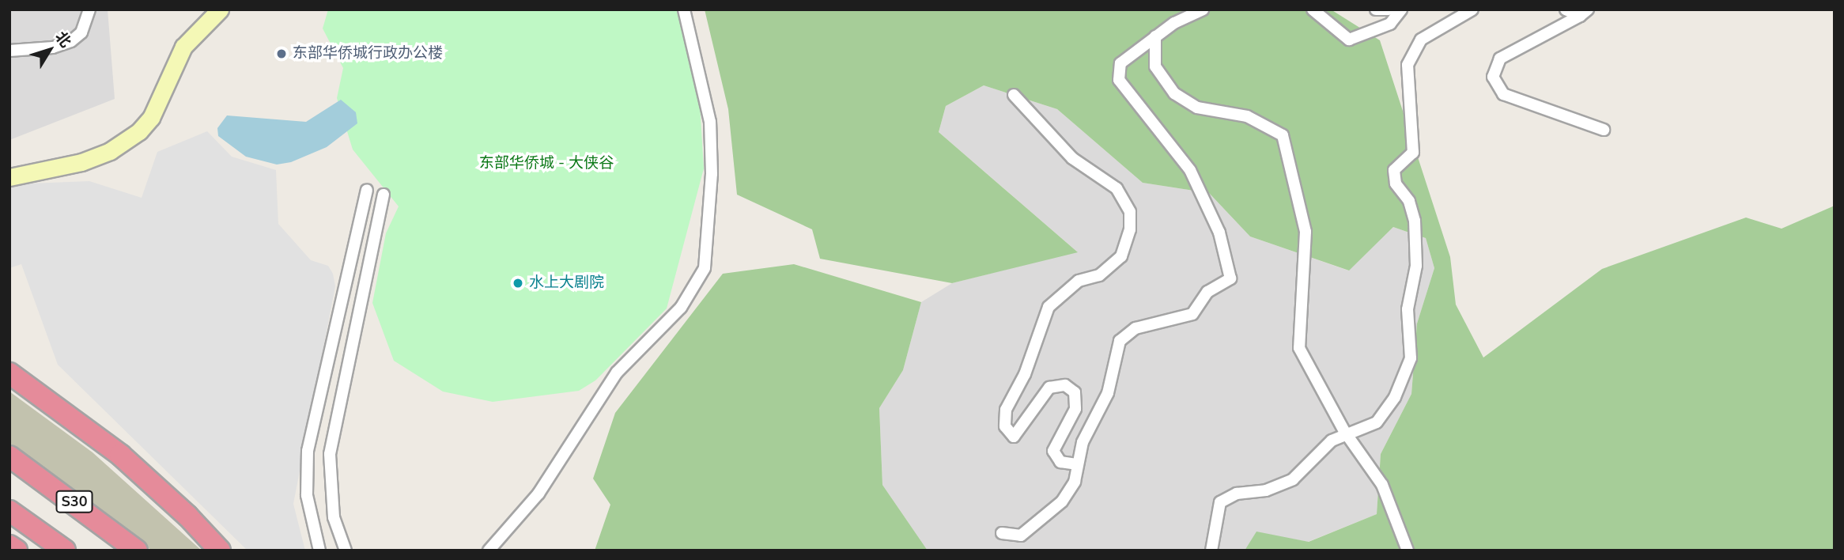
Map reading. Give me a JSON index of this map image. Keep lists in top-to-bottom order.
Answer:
{
  "streets": {
    "highway": ["S30"]
  },
  "parks": ["东部华侨城 - 大侠谷"],
  "places": ["东部华侨城行政办公楼", "水上大剧院"],
  "north": "top right"
}
